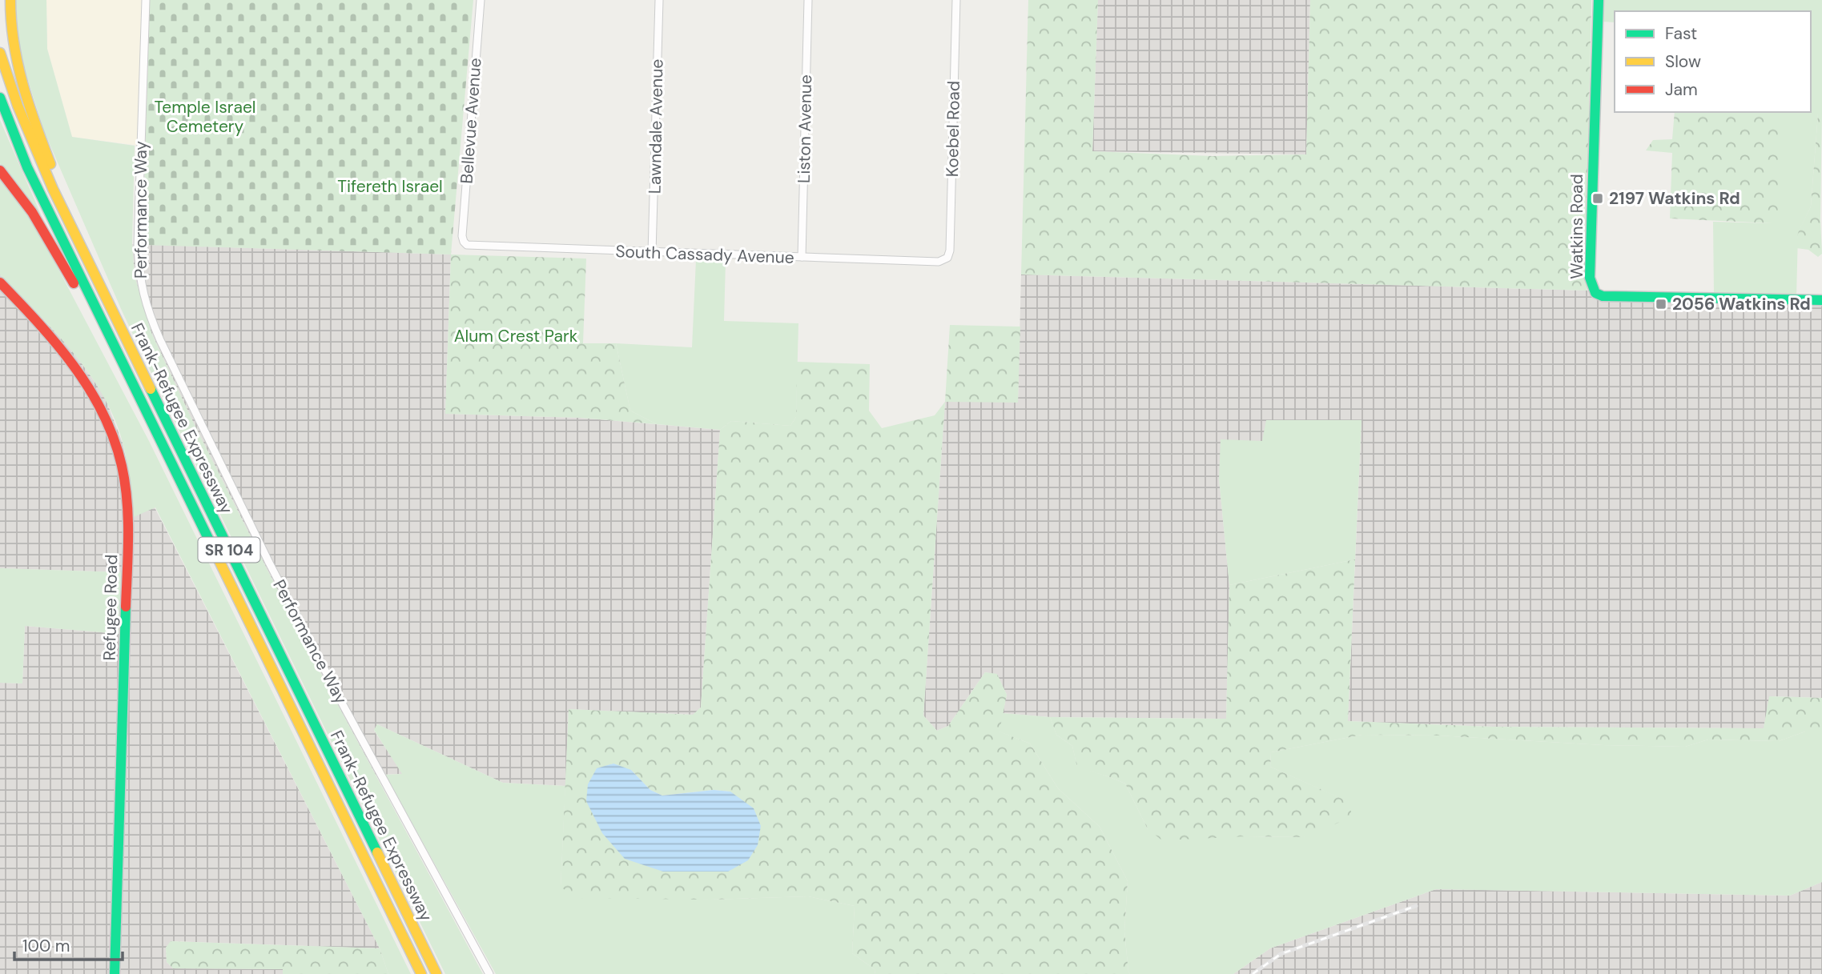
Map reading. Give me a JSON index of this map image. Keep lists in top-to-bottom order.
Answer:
{
  "streets": {
    "main road": [
      "Watkins Road",
      "Frank-Refugee Expressway",
      "SR 104",
      "Refugee Road"
    ],
    "street": [
      "Bellevue Avenue",
      "Lawndale Avenue",
      "Liston Avenue",
      "Koebel Road",
      "Performance Way",
      "South Cassady Avenue"
    ]
  },
  "crossings": [
    ["Bellevue Avenue", "South Cassady Avenue"],
    ["Lawndale Avenue", "South Cassady Avenue"],
    ["Liston Avenue", "South Cassady Avenue"],
    ["Koebel Road", "South Cassady Avenue"]
  ],
  "parks": ["Temple Israel Cemetery", "Tifereth Israel", "Alum Crest Park"],
  "places": {
    "transit": ["2197 Watkins Rd", "2056 Watkins Rd"]
  },
  "legend": ["Fast", "Slow", "Jam"],
  "scale_bar": "100 m"
}
